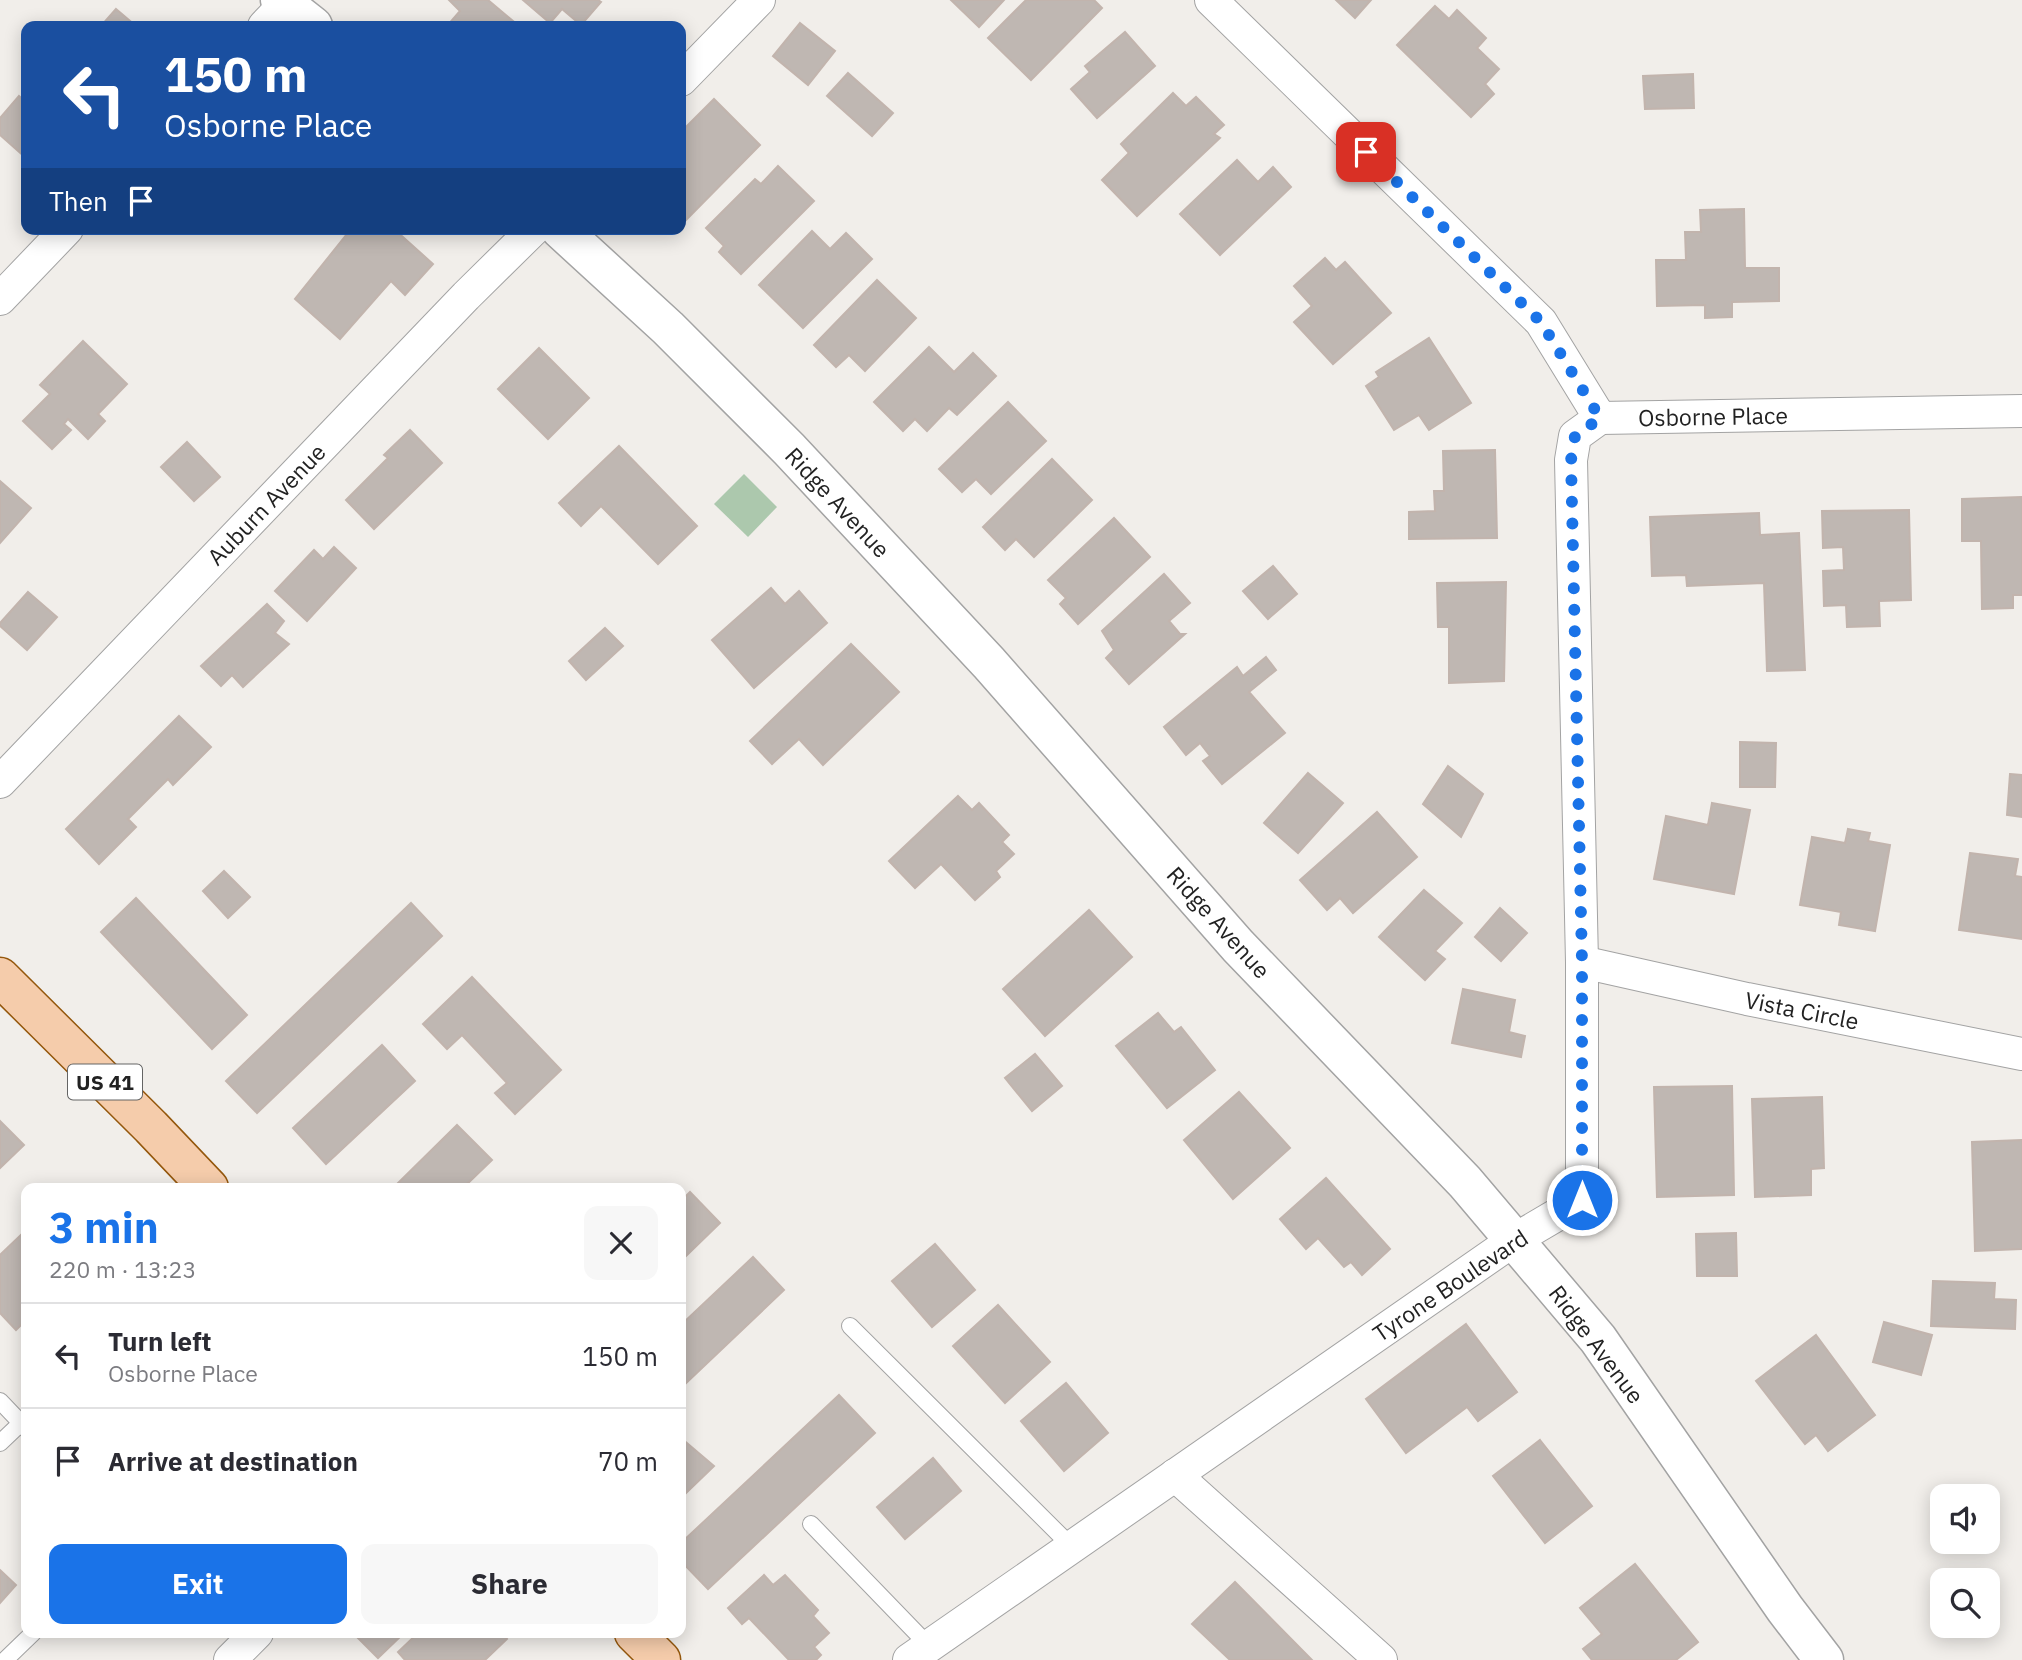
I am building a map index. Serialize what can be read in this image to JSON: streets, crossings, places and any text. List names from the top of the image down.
{
  "streets": {
    "main road": ["US 41"],
    "street": [
      "Osborne Place",
      "Ridge Avenue",
      "Auburn Avenue",
      "Vista Circle",
      "Tyrone Boulevard"
    ]
  },
  "crossings": [
    ["Osborne Place", "Tyrone Boulevard"],
    ["Ridge Avenue", "Tyrone Boulevard"],
    ["Vista Circle", "Tyrone Boulevard"]
  ],
  "page": {
    "turn": ["150 m", "Osborne Place"],
    "then": "Then",
    "heading": ["3 min", "220 m · 13:23"],
    "list": [
      {
        "name": "Turn left",
        "note": "Osborne Place",
        "value": "150 m"
      },
      {
        "name": "Arrive at destination",
        "value": "70 m"
      }
    ],
    "buttons": ["Exit", "Share"]
  }
}
